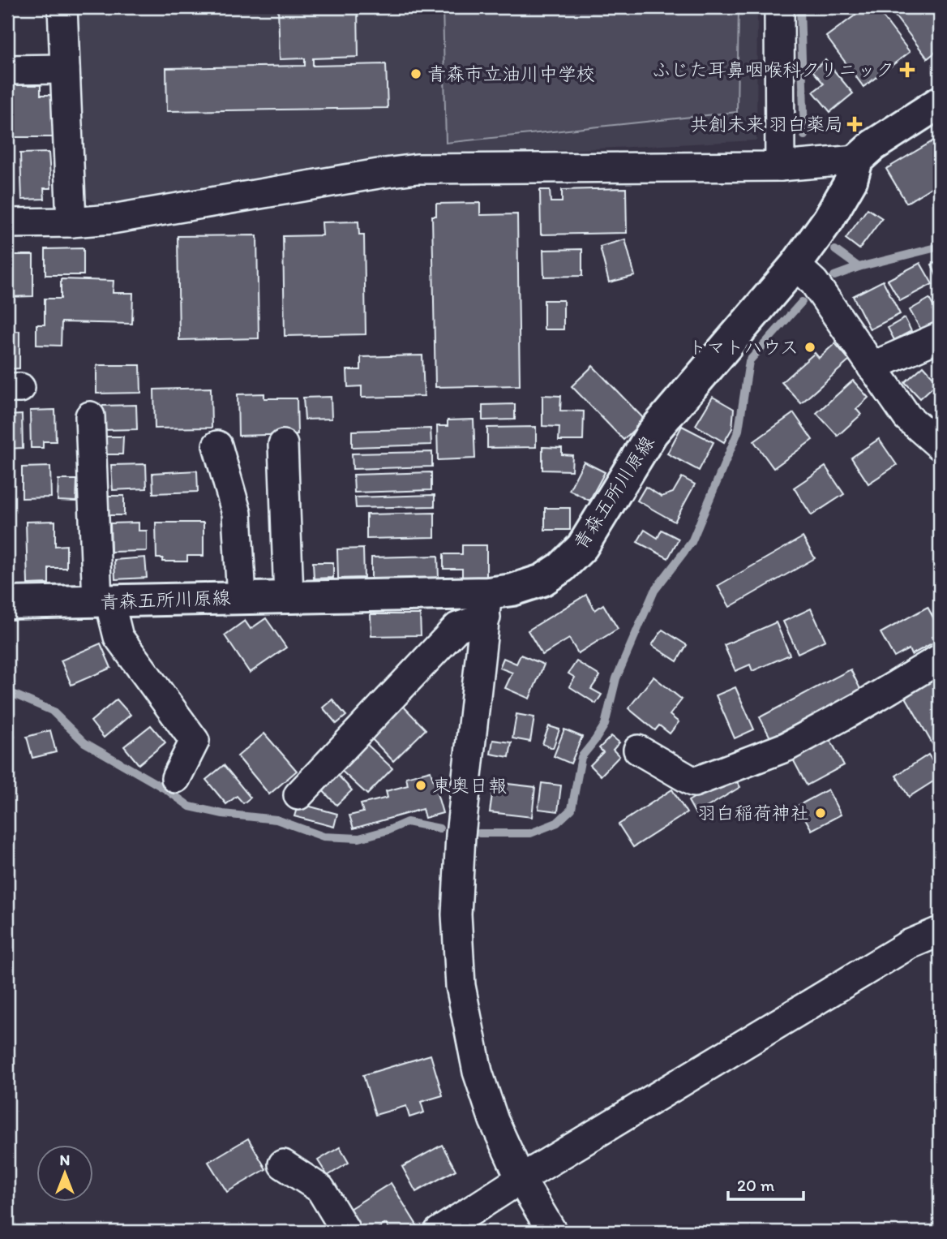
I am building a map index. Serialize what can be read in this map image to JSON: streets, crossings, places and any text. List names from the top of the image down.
{
  "streets": {
    "main road": ["青森五所川原線"]
  },
  "places": {
    "health": ["ふじた耳鼻咽喉科クリニック", "共創未来 羽白薬局"],
    "other": [
      "青森市立油川中学校",
      "トマトハウス",
      "東奥日報",
      "羽白稲荷神社"
    ]
  },
  "scale_bar": "20 m",
  "north": "top"
}
